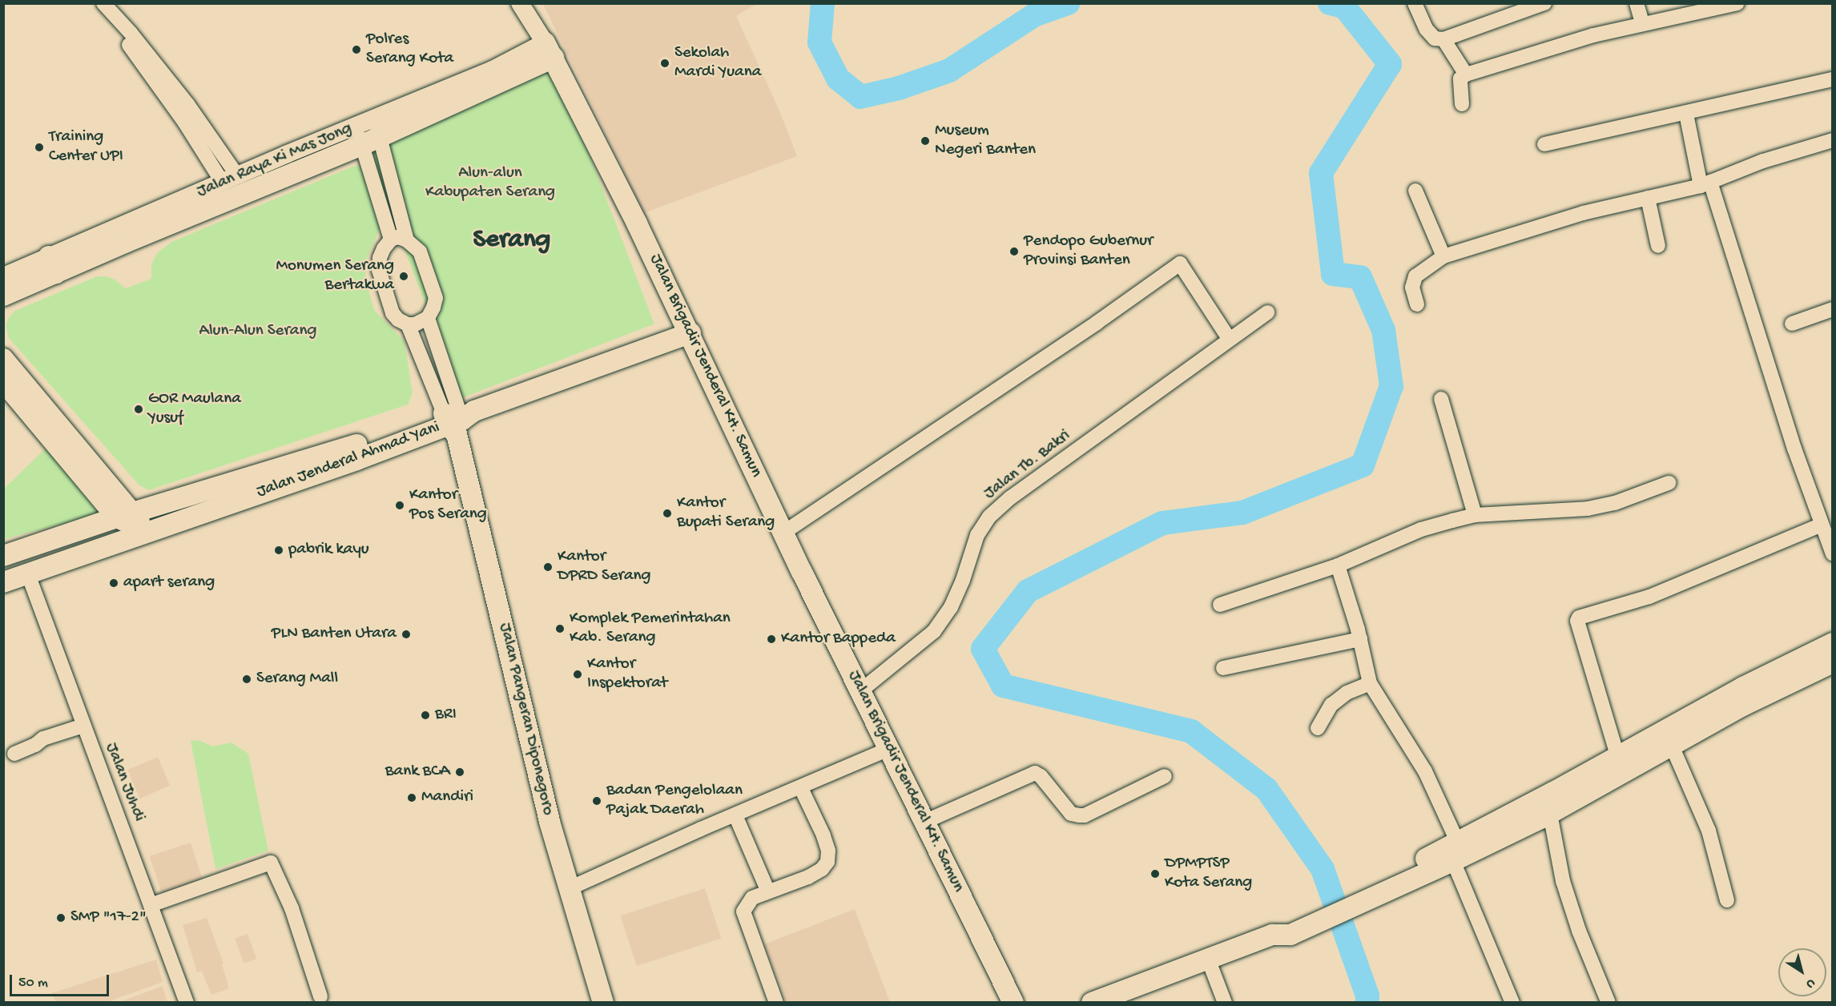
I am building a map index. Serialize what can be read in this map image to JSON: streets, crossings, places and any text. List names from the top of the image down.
{
  "streets": {
    "main road": ["Jalan Brigadir Jenderal KH. Samun", "Jalan Jenderal Ahmad Yani", "Jalan Pangeran Diponegoro"],
    "street": ["Jalan Raya Ki Mas Jong", "Jalan Tb. Bakri", "Jalan Juhdi"]
  },
  "crossings": [
    ["Jalan Brigadir Jenderal KH. Samun", "Jalan Jenderal Ahmad Yani"],
    ["Jalan Brigadir Jenderal KH. Samun", "Jalan Tb. Bakri"],
    ["Jalan Jenderal Ahmad Yani", "Jalan Pangeran Diponegoro"],
    ["Jalan Jenderal Ahmad Yani", "Jalan Juhdi"]
  ],
  "districts": ["Serang"],
  "parks": ["Alun-alun Kabupaten Serang", "Alun-Alun Serang"],
  "places": [
    "Polres Serang Kota",
    "Sekolah Mardi Yuana",
    "Museum Negeri Banten",
    "Training Center UPI",
    "Pendopo Gubernur Provinsi Banten",
    "Monumen Serang Bertakwa",
    "GOR Maulana Yusuf",
    "Kantor Pos Serang",
    "Kantor Bupati Serang",
    "pabrik kayu",
    "Kantor DPRD Serang",
    "apart serang",
    "Komplek Pemerintahan Kab. Serang",
    "PLN Banten Utara",
    "Kantor Bappeda",
    "Kantor Inspektorat",
    "Serang Mall",
    "BRI",
    "Bank BCA",
    "Mandiri",
    "Badan Pengelolaan Pajak Daerah",
    "DPMPTSP Kota Serang",
    "SMP \"17-2\""
  ],
  "scale_bar": "50 m",
  "north": "bottom right"
}
